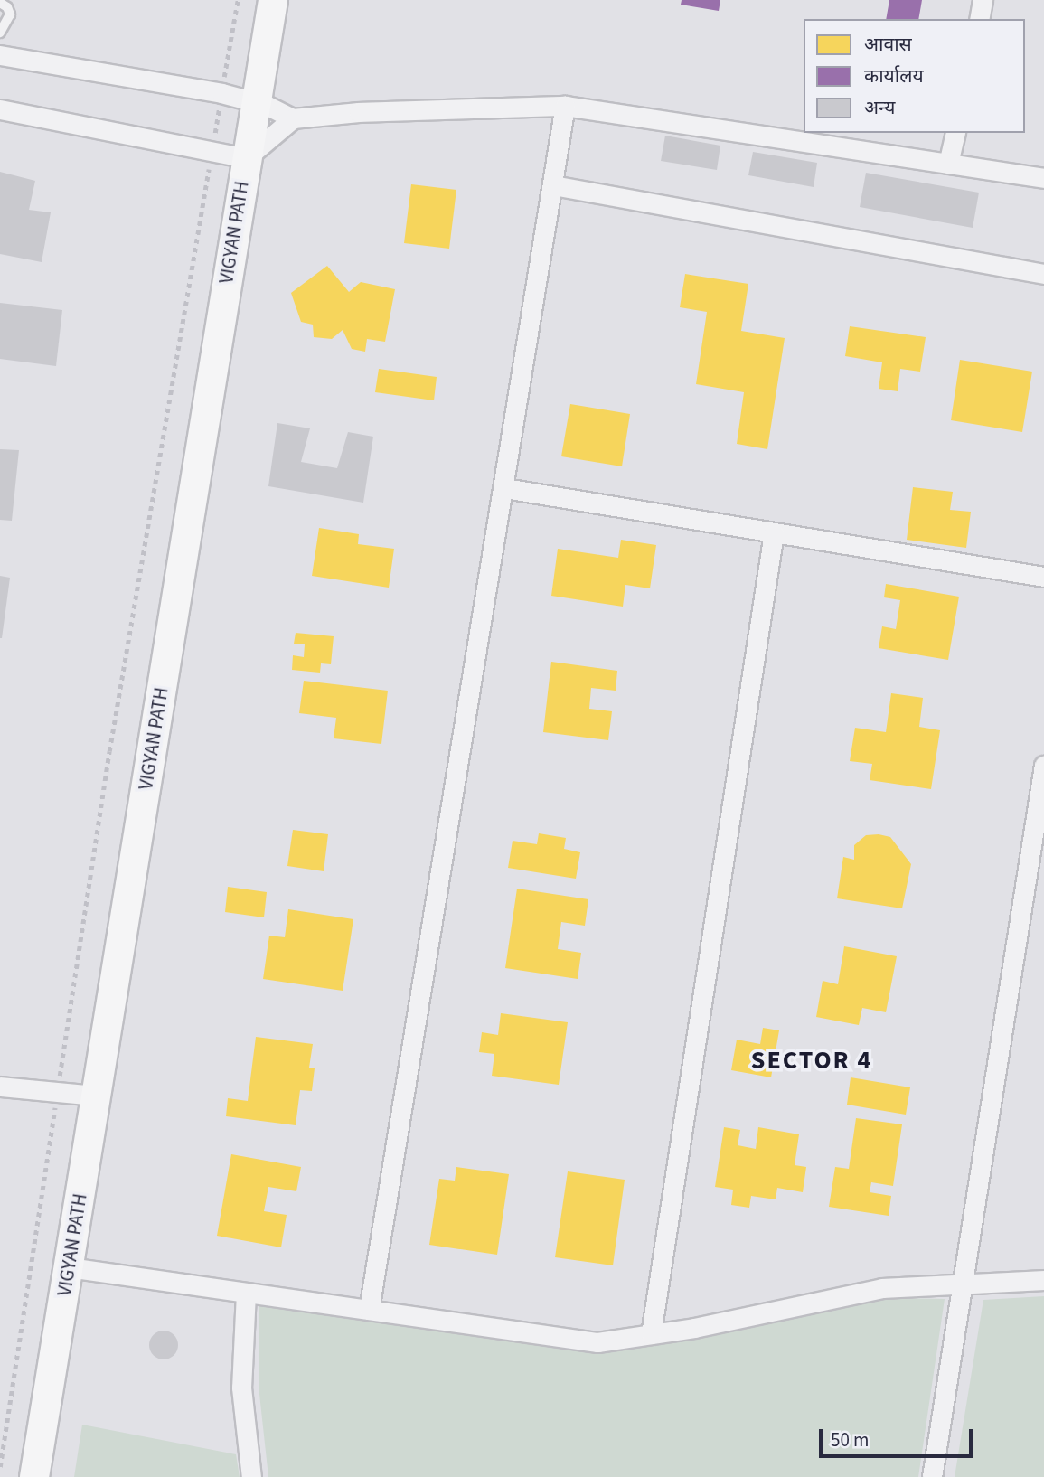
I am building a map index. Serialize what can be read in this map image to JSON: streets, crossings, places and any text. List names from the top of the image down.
{
  "streets": {
    "main road": ["VIGYAN PATH"]
  },
  "districts": ["SECTOR 4"],
  "legend": ["आवास", "कार्यालय", "अन्य"],
  "scale_bar": "50 m"
}
